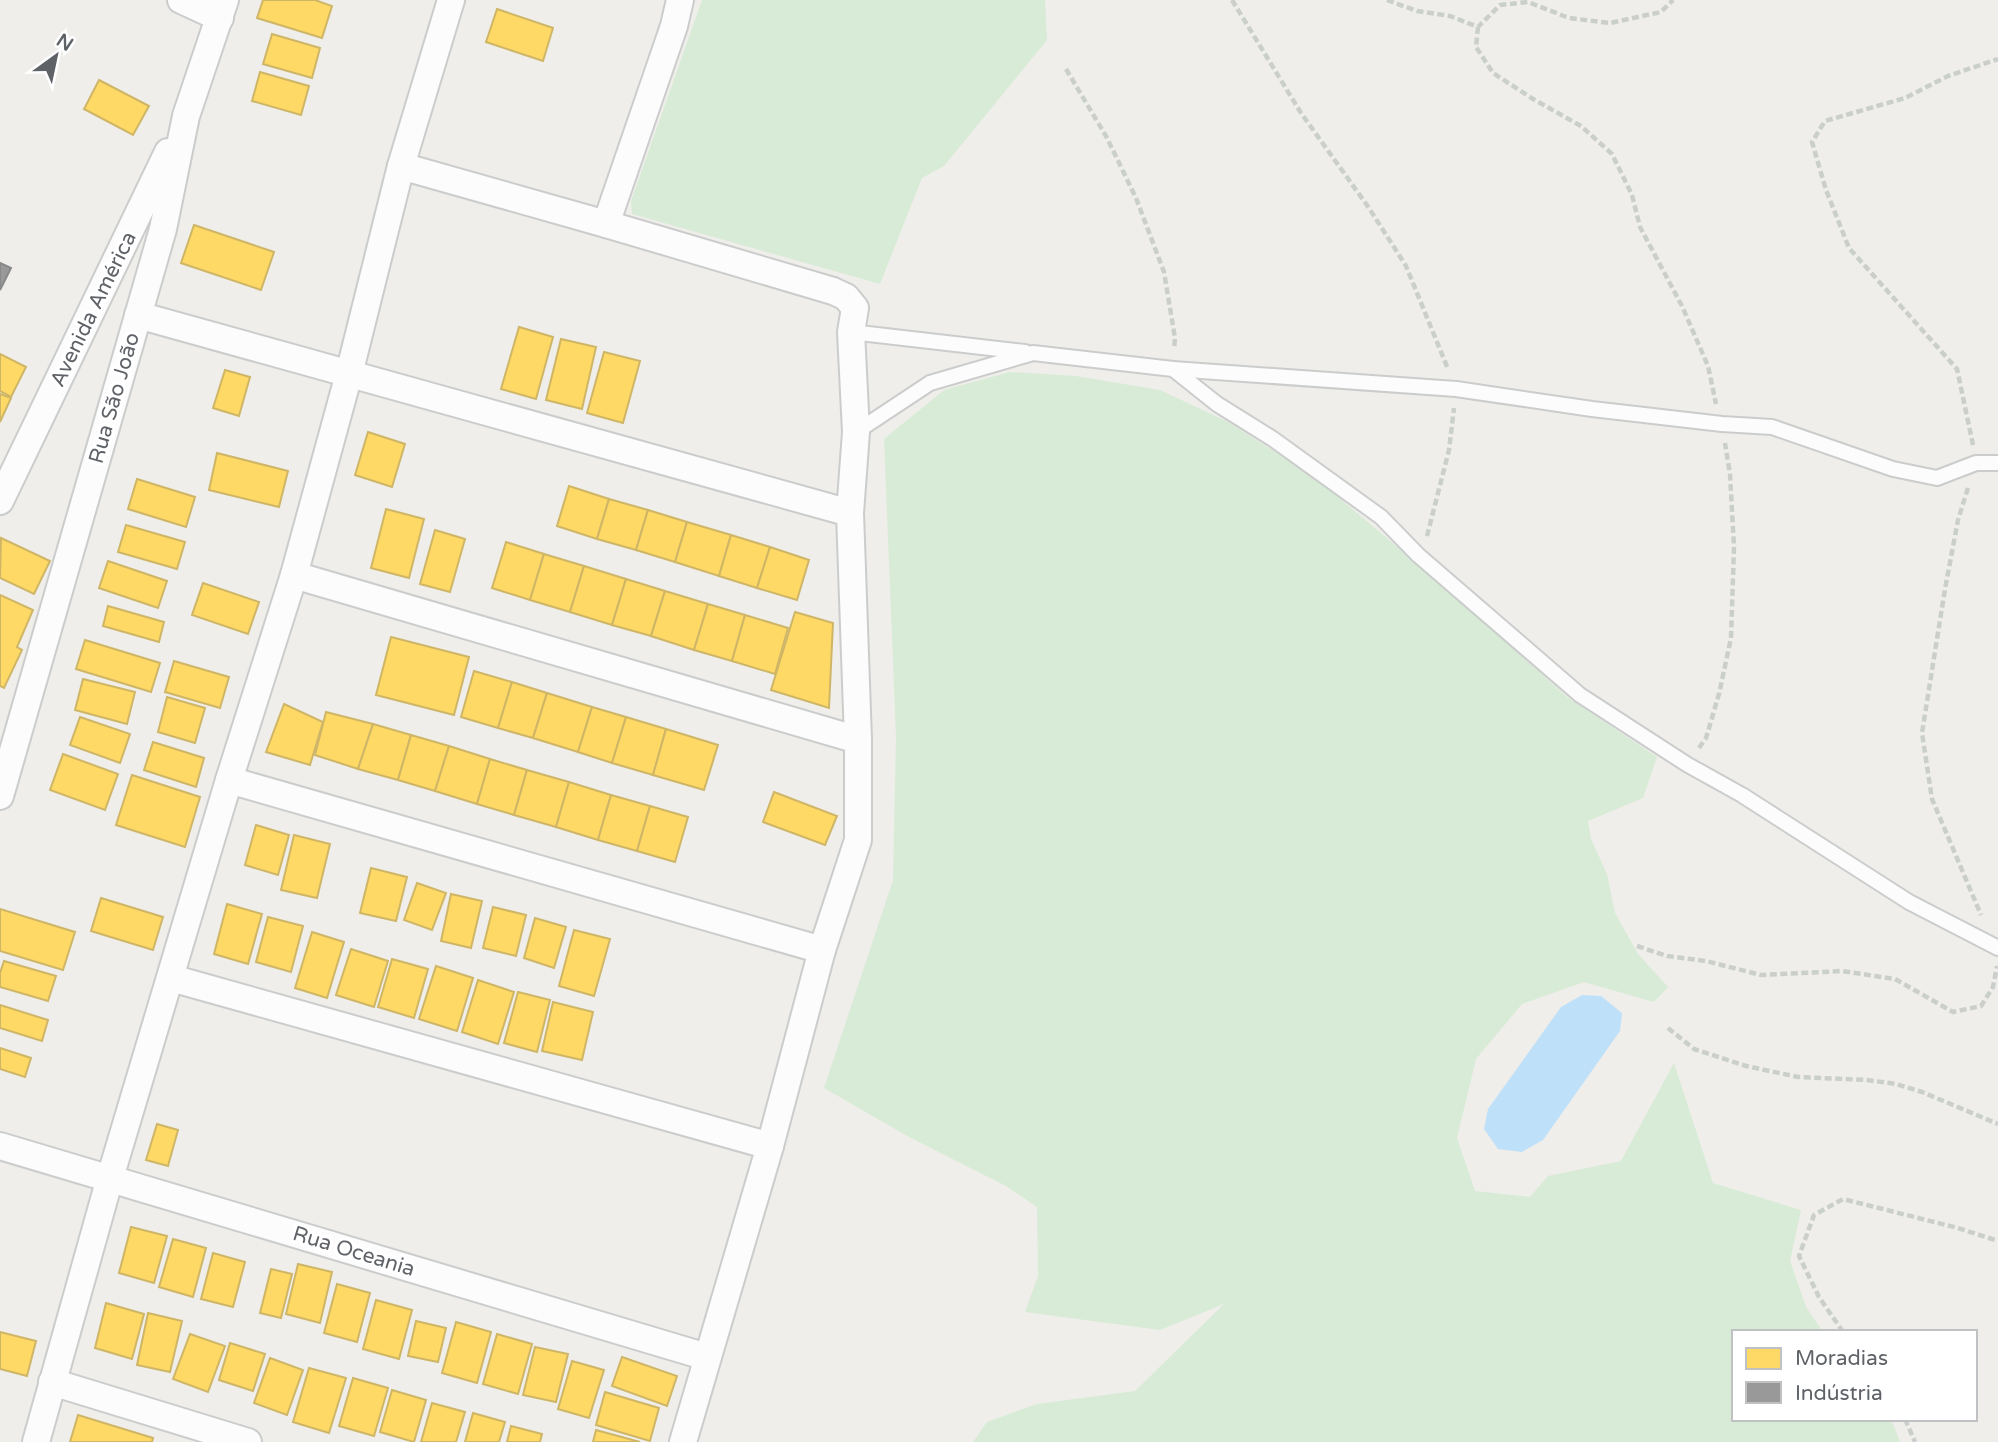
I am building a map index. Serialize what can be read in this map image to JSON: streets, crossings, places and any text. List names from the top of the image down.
{
  "streets": {
    "street": ["Avenida América", "Rua São João", "Rua Oceania"]
  },
  "crossings": [
    ["Avenida América", "Rua São João"]
  ],
  "legend": ["Moradias", "Indústria"],
  "north": "top right"
}
